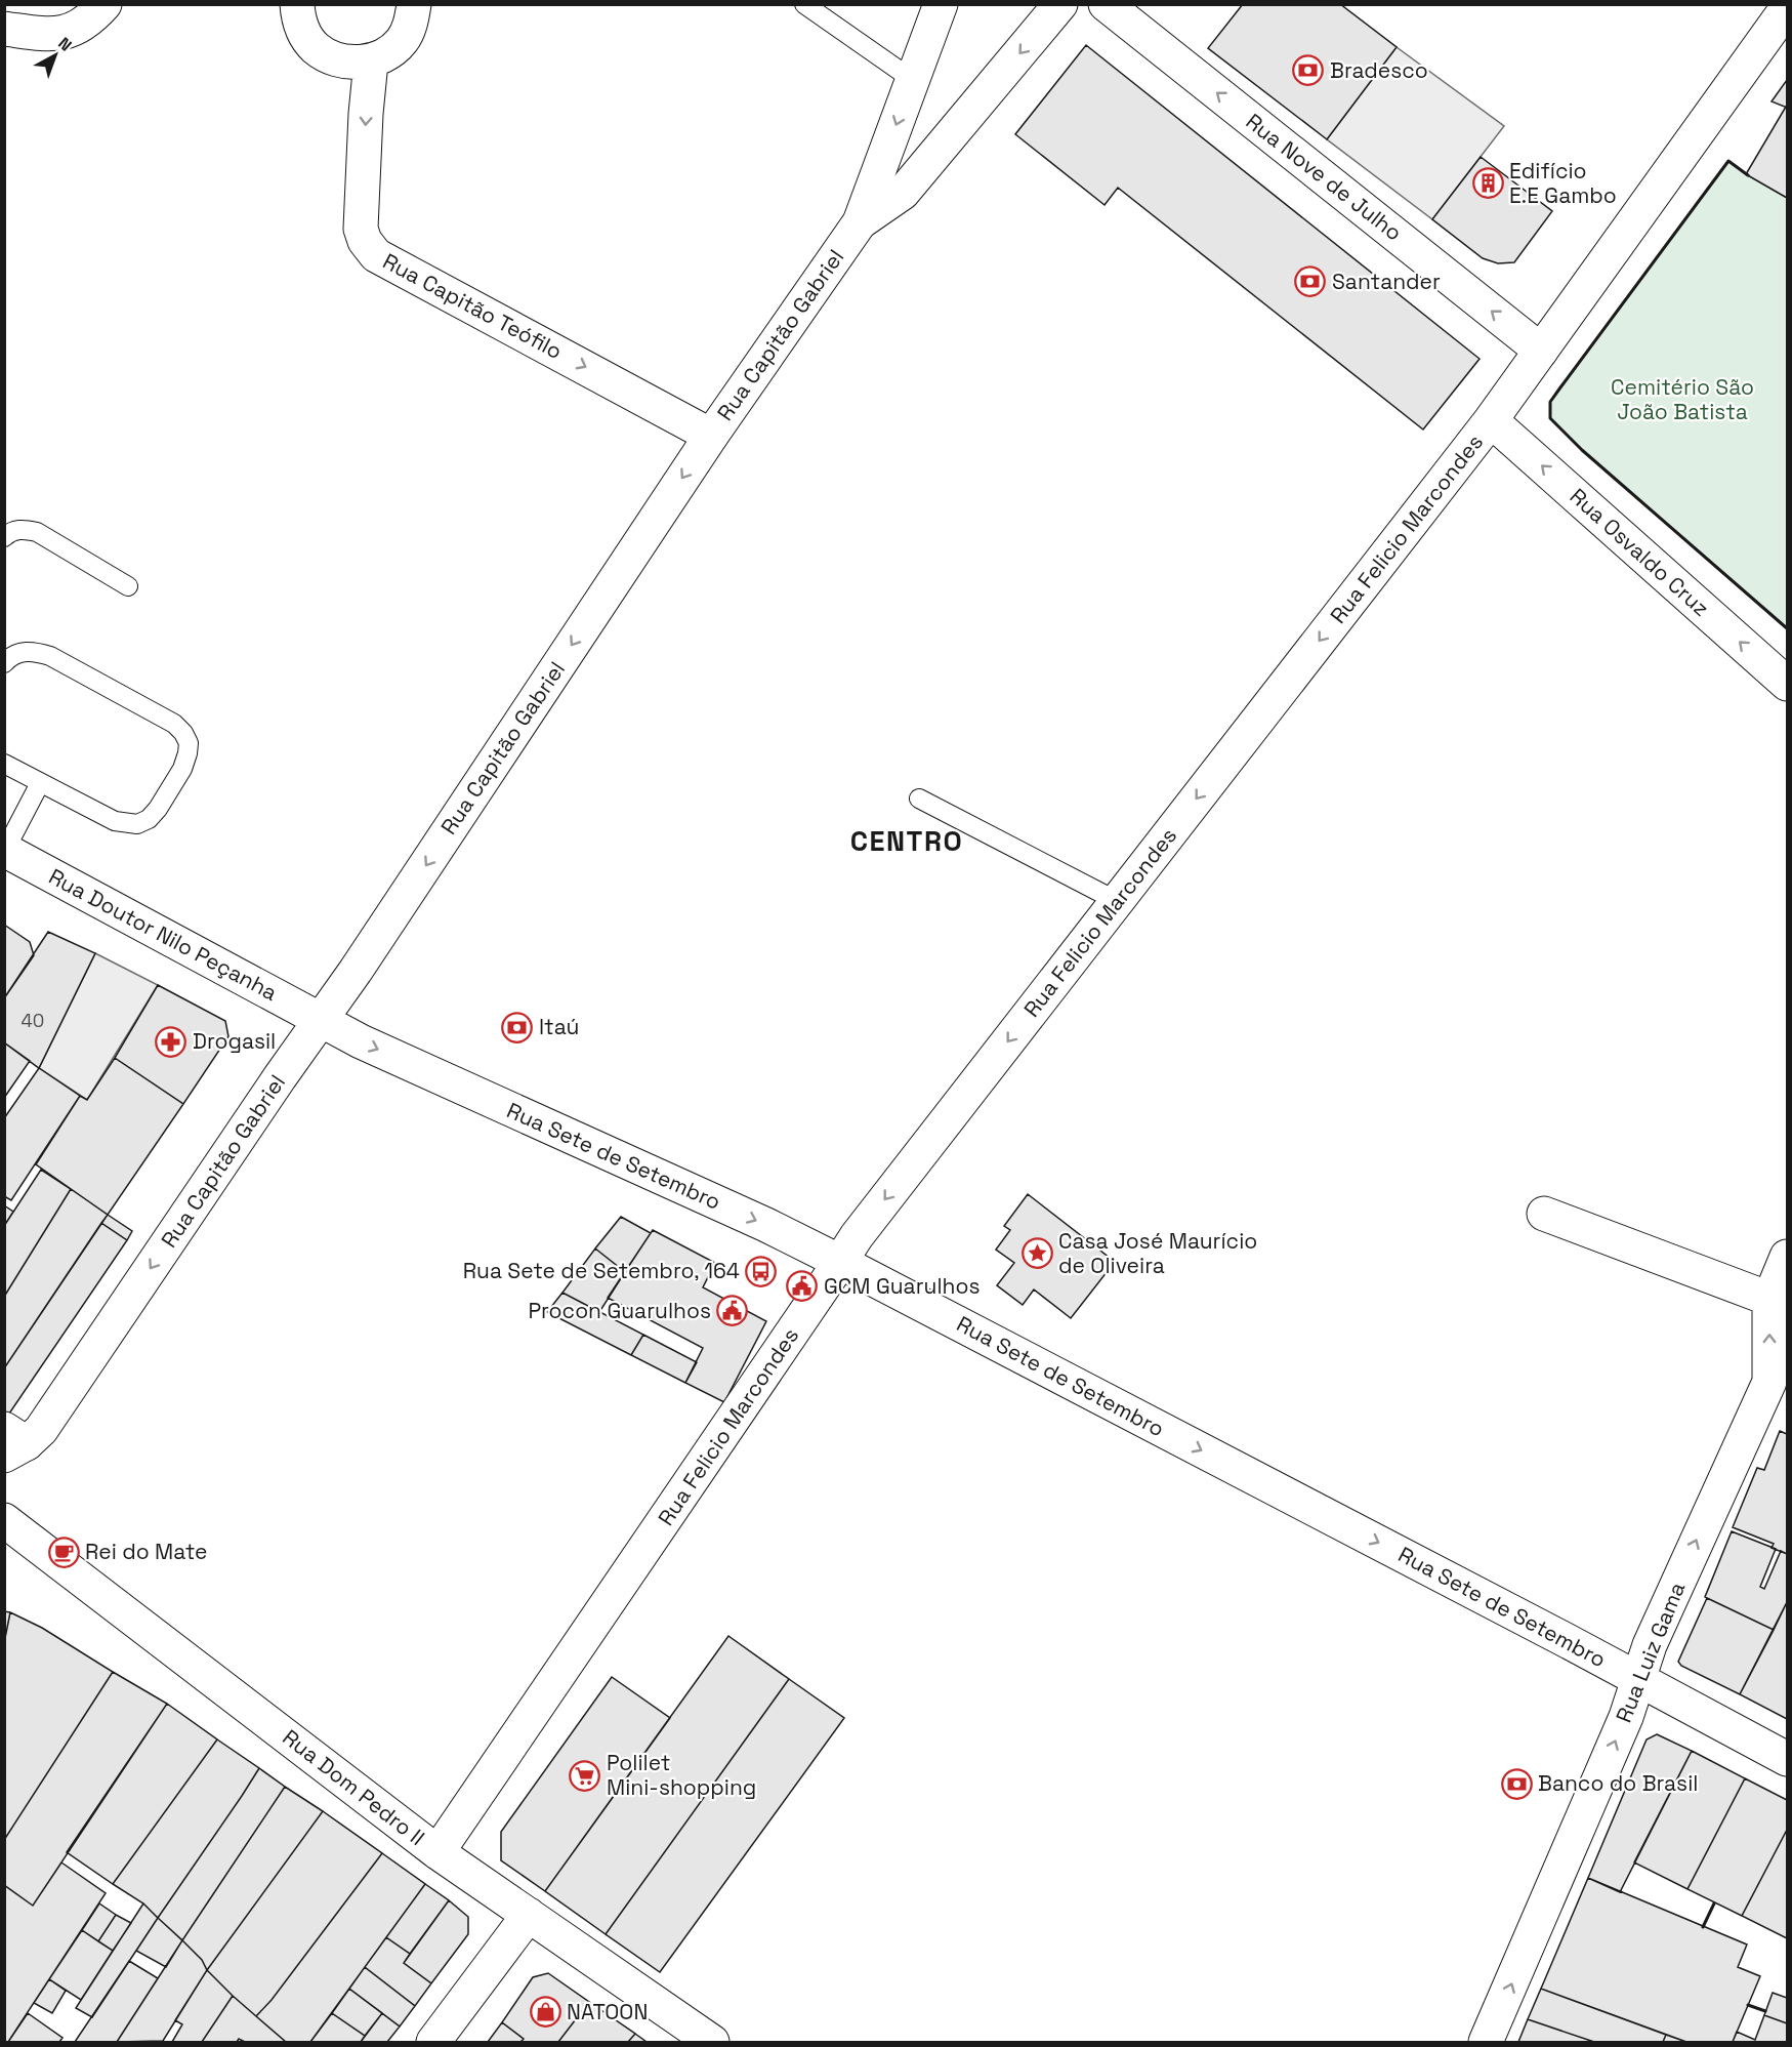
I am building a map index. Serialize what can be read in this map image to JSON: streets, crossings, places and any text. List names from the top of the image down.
{
  "streets": {
    "street": [
      "Rua Nove de Julho",
      "Rua Capitão Teófilo",
      "Rua Capitão Gabriel",
      "Rua Felicio Marcondes",
      "Rua Osvaldo Cruz",
      "Rua Doutor Nilo Peçanha",
      "Rua Sete de Setembro",
      "Rua Luiz Gama",
      "Rua Dom Pedro II"
    ]
  },
  "crossings": [
    ["Rua Nove de Julho", "Rua Felicio Marcondes"],
    ["Rua Capitão Teófilo", "Rua Capitão Gabriel"],
    ["Rua Capitão Gabriel", "Rua Doutor Nilo Peçanha"],
    ["Rua Capitão Gabriel", "Rua Sete de Setembro"],
    ["Rua Felicio Marcondes", "Rua Osvaldo Cruz"],
    ["Rua Felicio Marcondes", "Rua Sete de Setembro"],
    ["Rua Felicio Marcondes", "Rua Dom Pedro II"],
    ["Rua Doutor Nilo Peçanha", "Rua Sete de Setembro"],
    ["Rua Sete de Setembro", "Rua Luiz Gama"]
  ],
  "one_way": [
    "Rua Nove de Julho",
    "Rua Capitão Teófilo",
    "Rua Capitão Gabriel",
    "Rua Felicio Marcondes",
    "Rua Osvaldo Cruz",
    "Rua Sete de Setembro",
    "Rua Luiz Gama"
  ],
  "districts": ["CENTRO"],
  "parks": ["Cemitério São João Batista"],
  "places": {
    "bank": [
      "Bradesco",
      "Santander",
      "Itaú",
      "Banco do Brasil"
    ],
    "building": ["Edifício E.E Gambo"],
    "pharmacy": ["Drogasil"],
    "place": ["Casa José Maurício de Oliveira"],
    "bus stop": ["Rua Sete de Setembro, 164"],
    "public building": ["GCM Guarulhos", "Procon Guarulhos"],
    "cafe": ["Rei do Mate"],
    "supermarket": ["Polilet Mini-shopping"],
    "shop": ["NATOON"]
  },
  "house_numbers": ["40"],
  "north": "top right"
}
